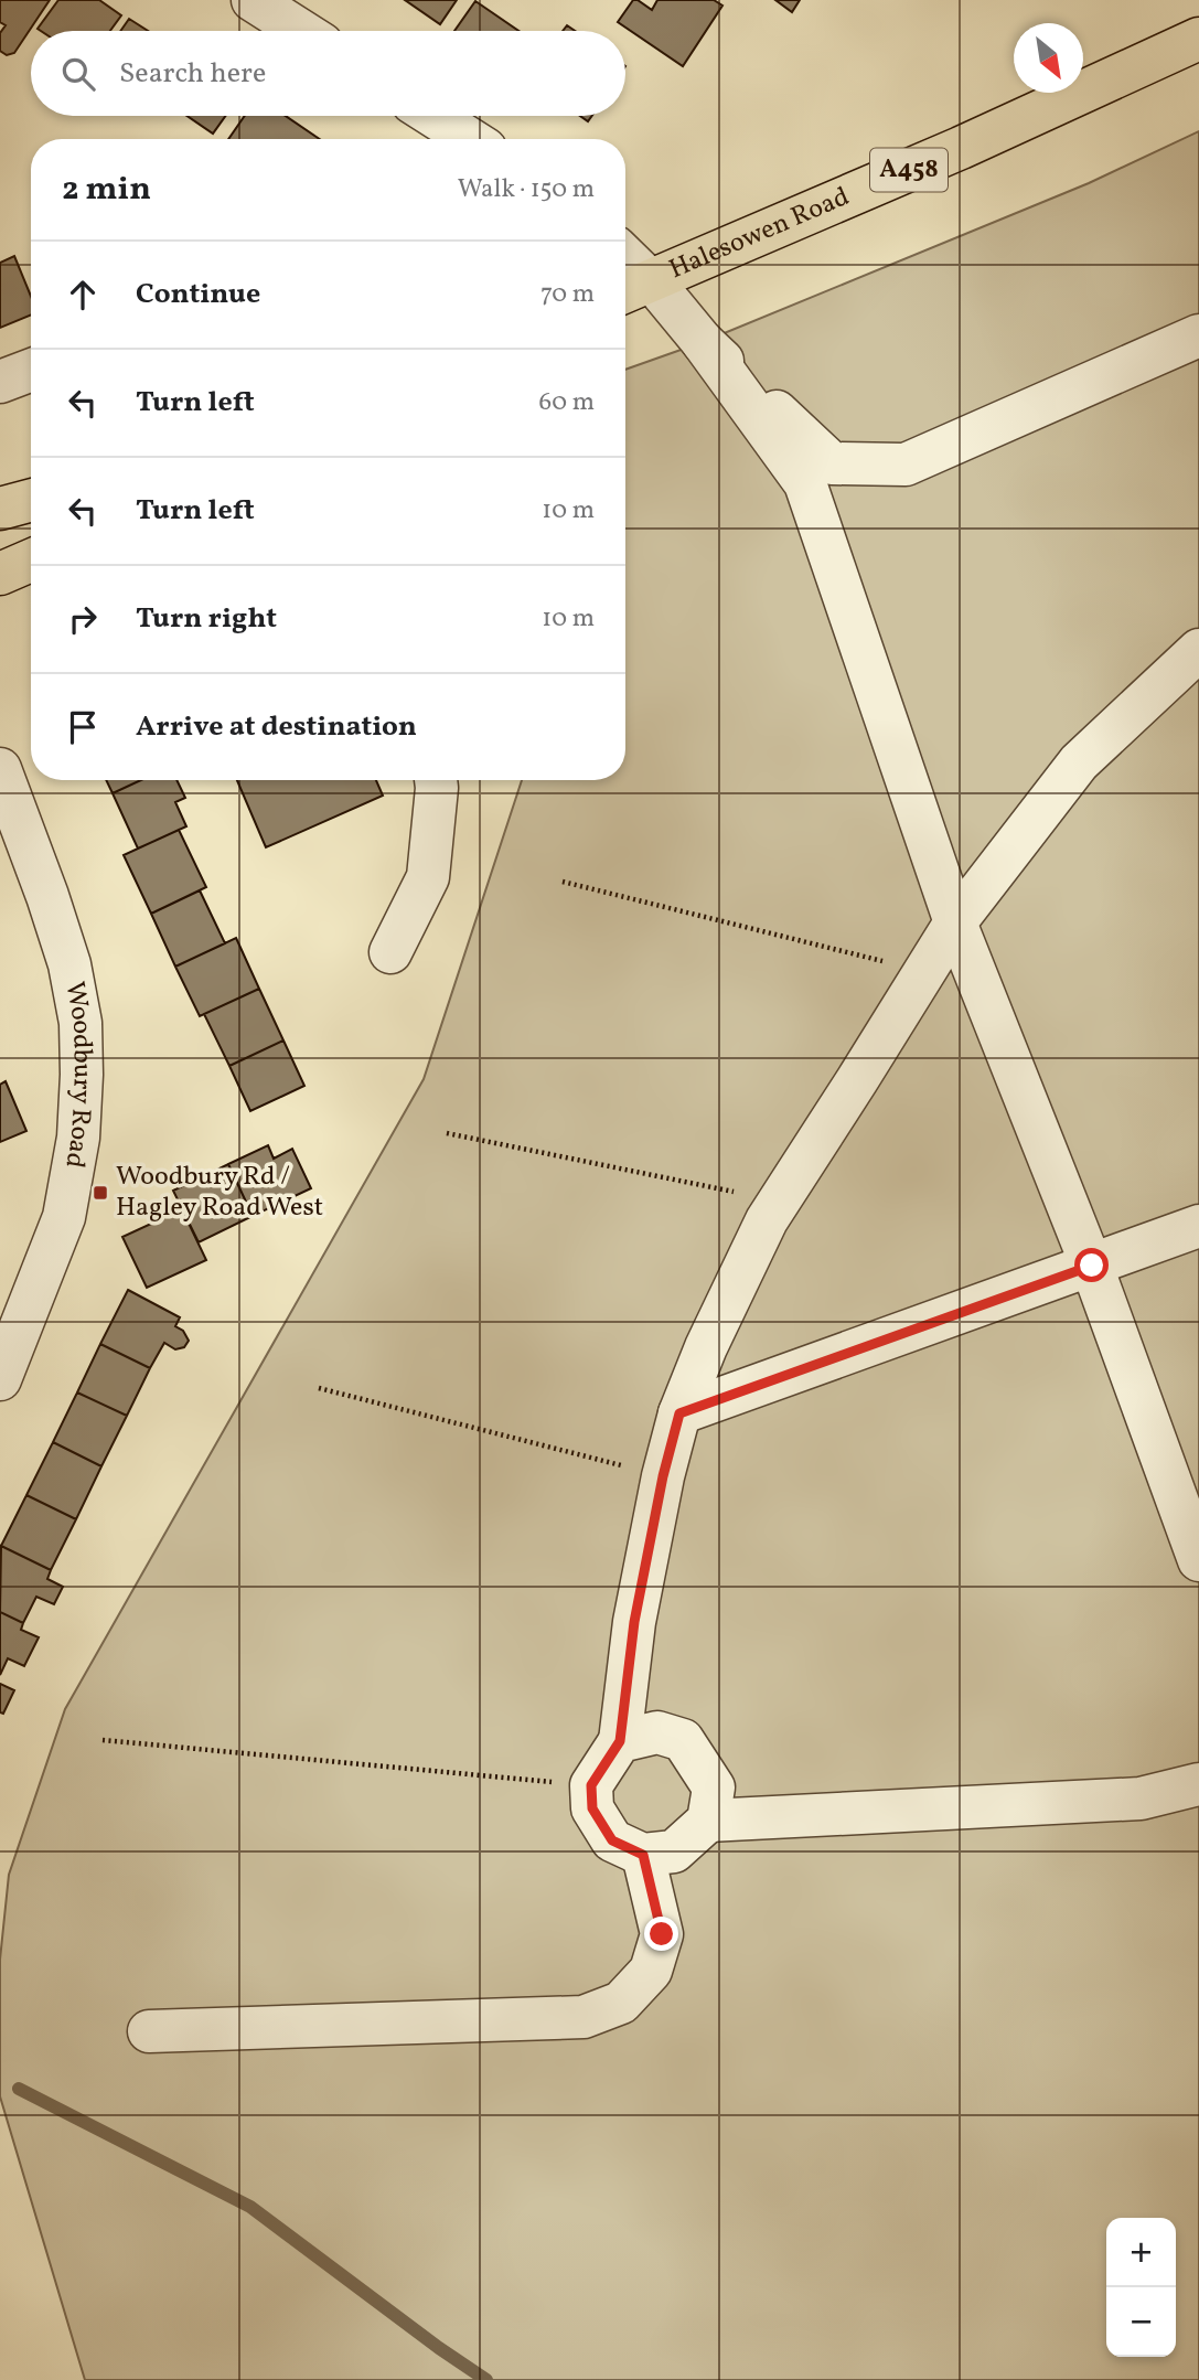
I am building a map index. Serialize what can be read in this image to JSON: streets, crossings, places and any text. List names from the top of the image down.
{
  "streets": {
    "highway": ["A458", "Halesowen Road"],
    "street": ["Woodbury Road"]
  },
  "places": {
    "transit": ["Woodbury Rd / Hagley Road West"]
  },
  "north": "bottom right",
  "page": {
    "search": "Search here",
    "heading": ["2 min", "Walk · 150 m"],
    "list": [
      ["Continue", "70 m"],
      ["Turn left", "60 m"],
      ["Turn left", "10 m"],
      ["Turn right", "10 m"],
      "Arrive at destination"
    ],
    "map_buttons": ["+", "−"]
  }
}
